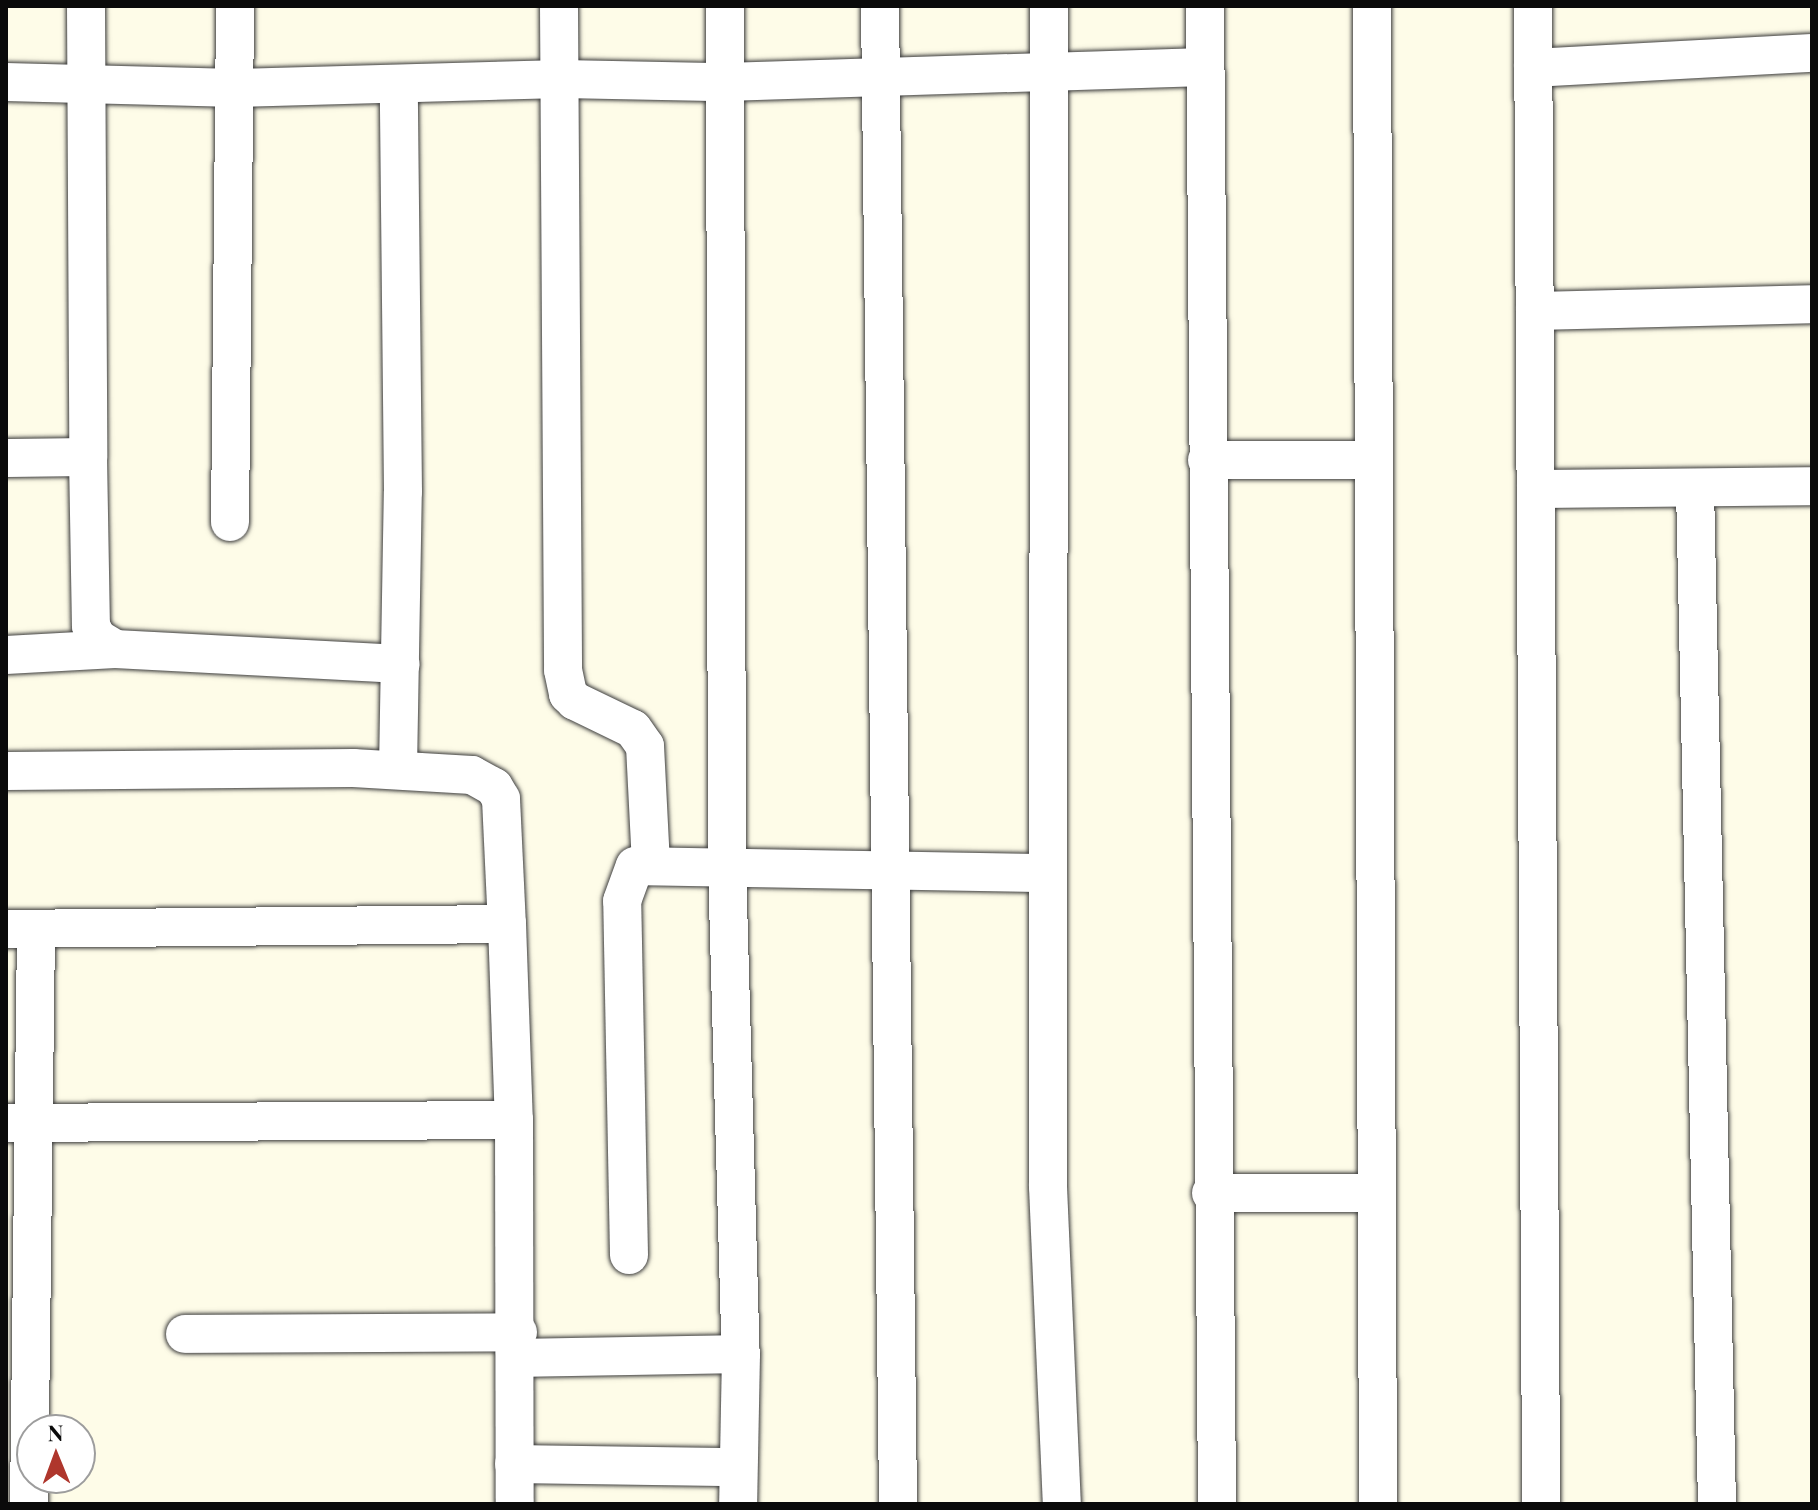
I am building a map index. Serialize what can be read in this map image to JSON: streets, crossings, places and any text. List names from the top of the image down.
{
  "north": "top"
}
